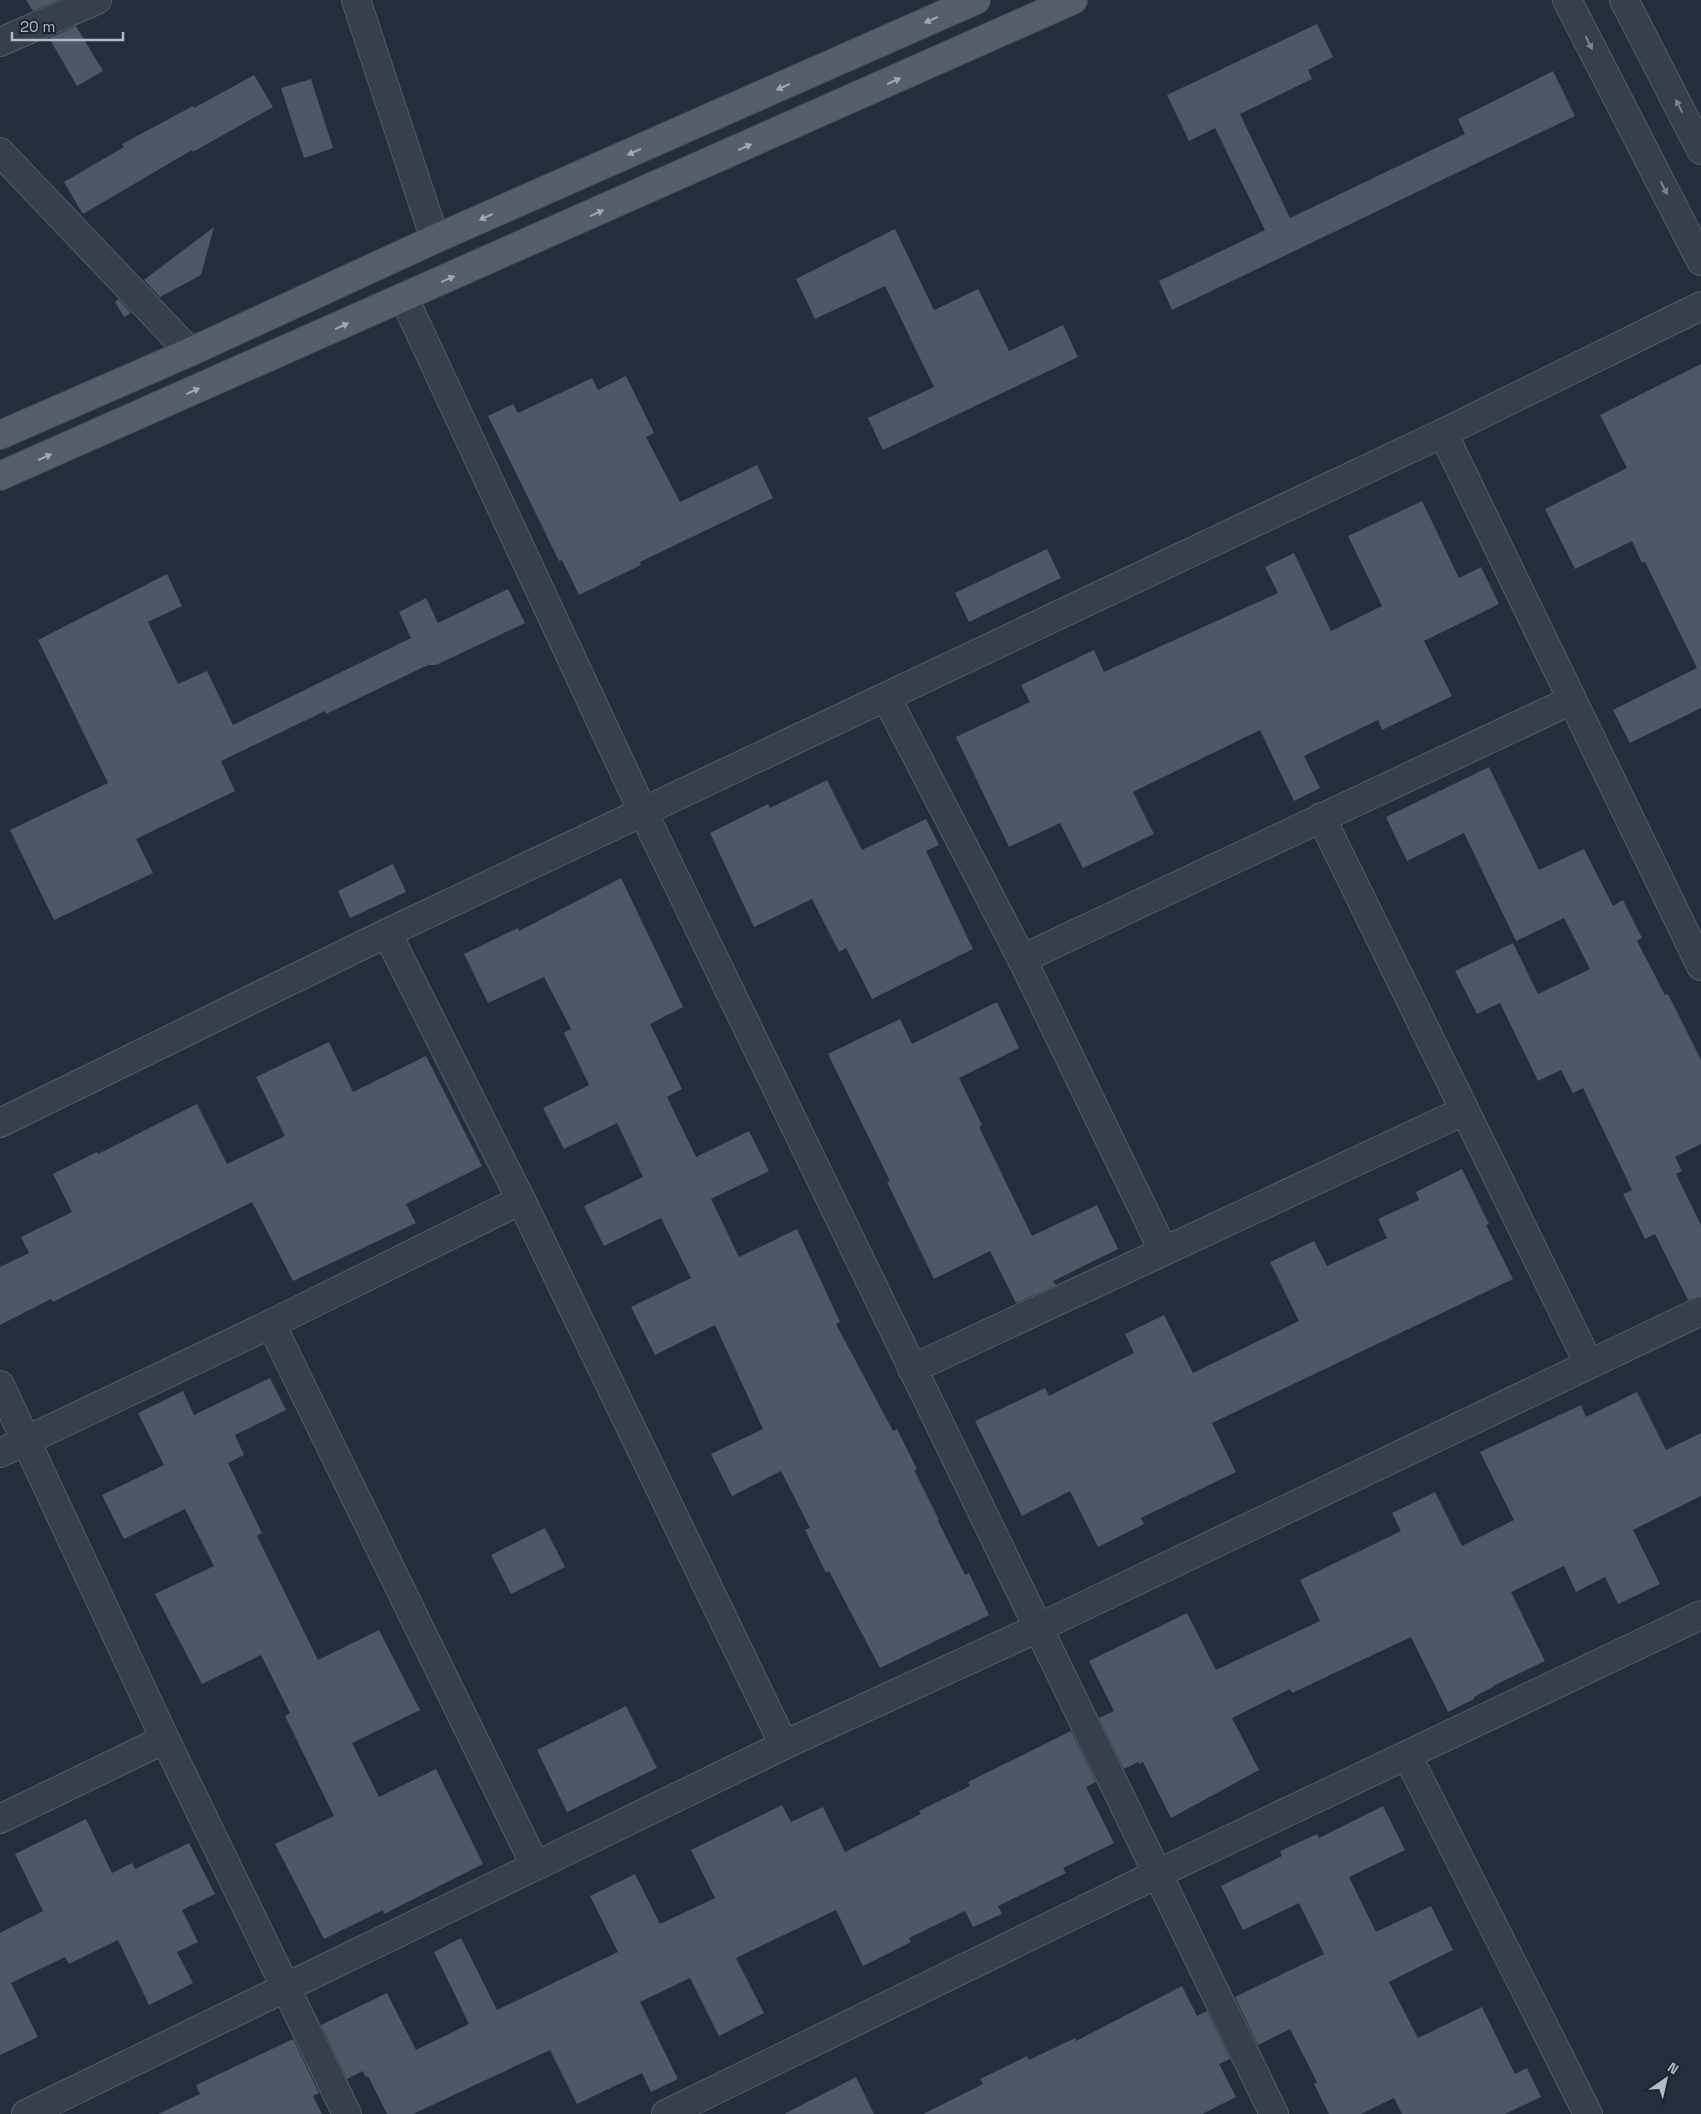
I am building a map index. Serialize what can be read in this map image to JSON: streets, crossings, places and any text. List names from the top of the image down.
{
  "scale_bar": "20 m",
  "north": "top right"
}
